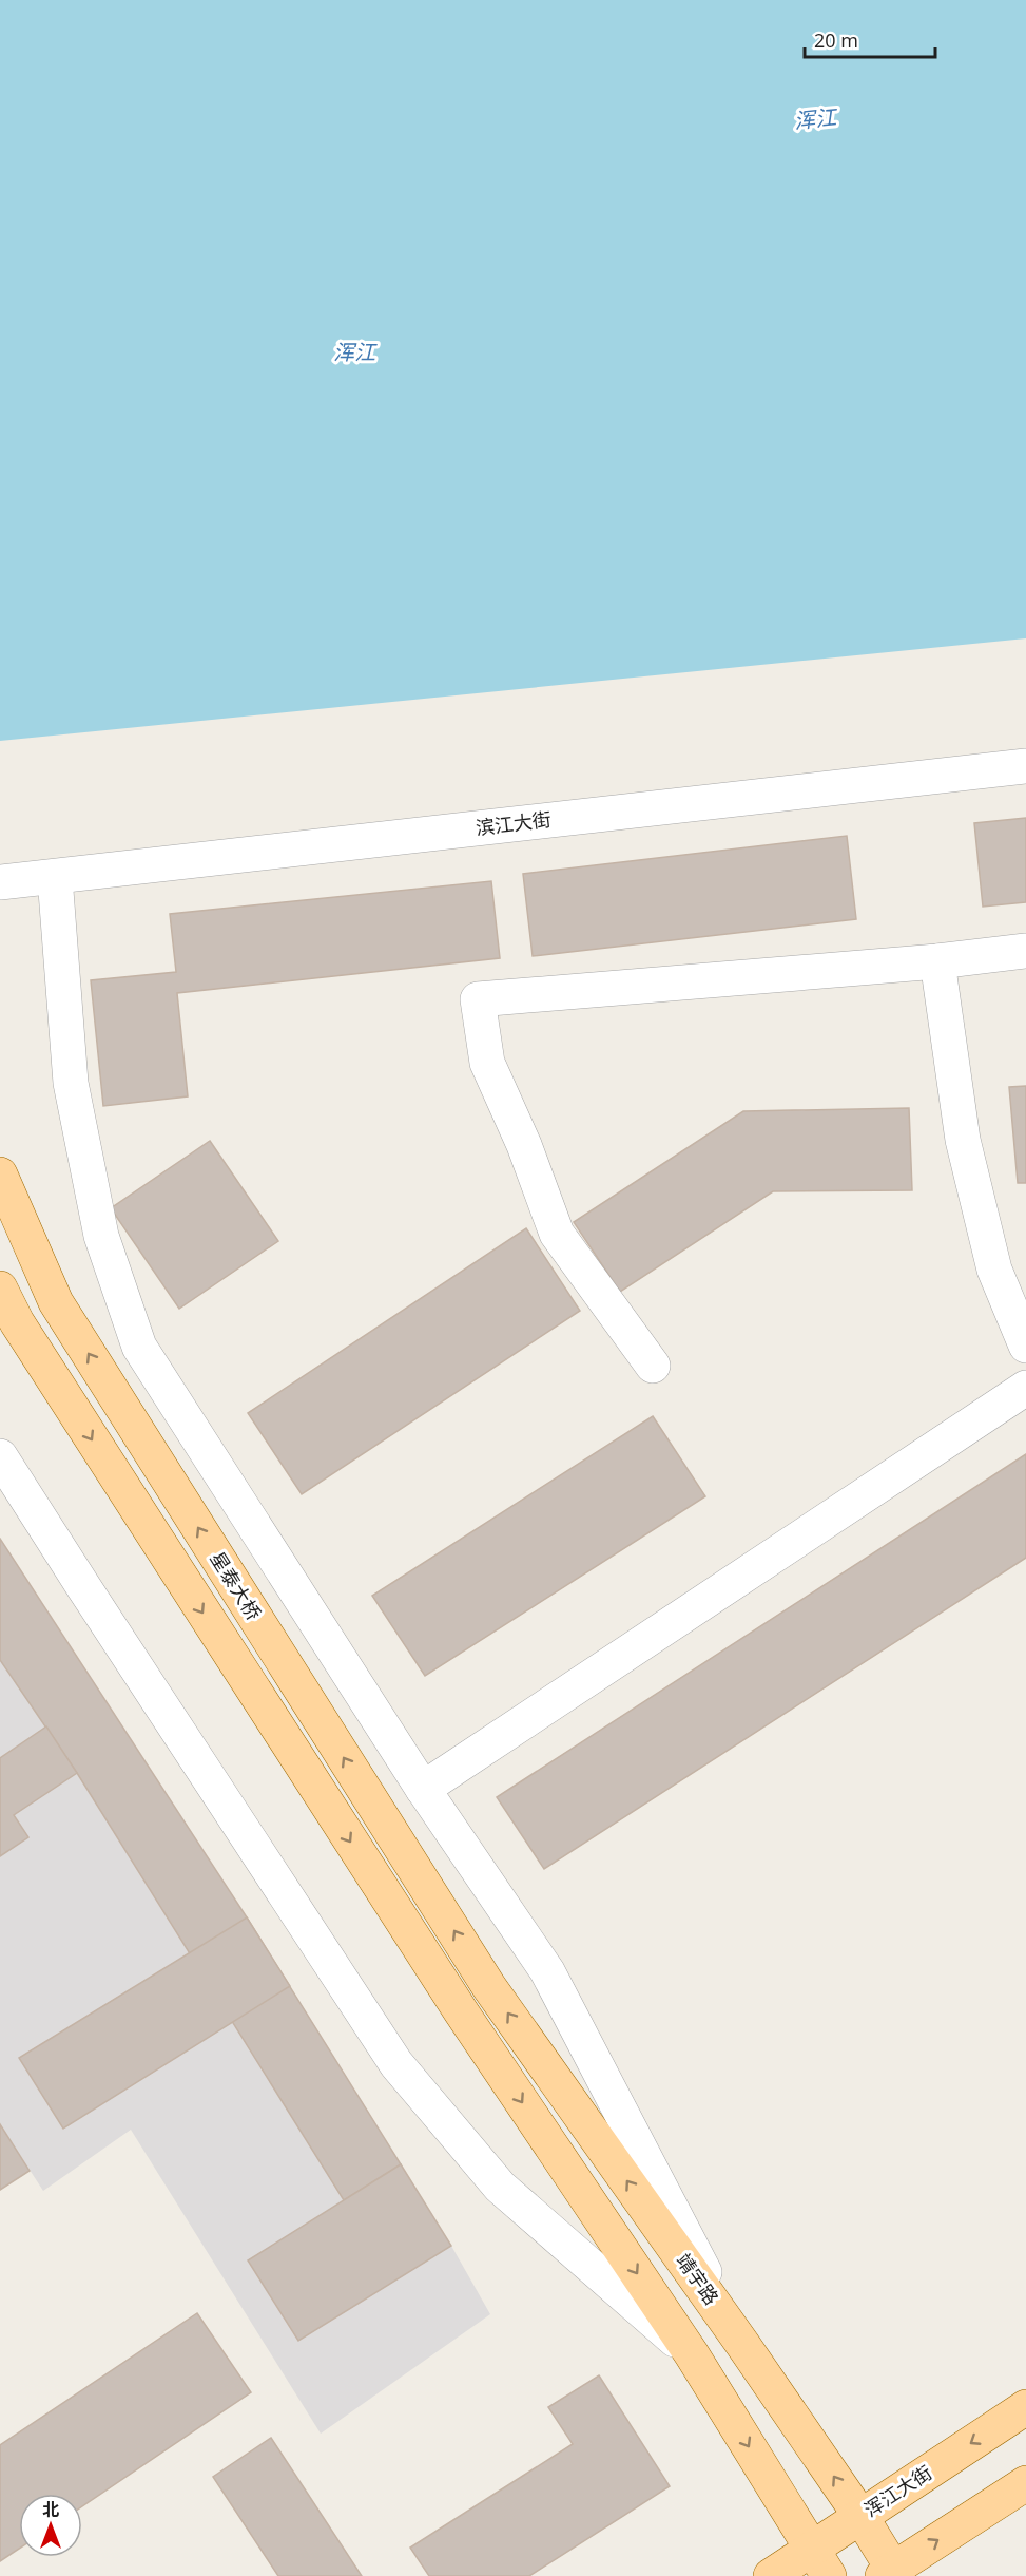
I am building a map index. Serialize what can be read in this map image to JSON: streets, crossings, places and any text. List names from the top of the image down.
{
  "streets": {
    "main road": ["星泰大桥", "靖宇路", "浑江大街"],
    "street": ["滨江大街"]
  },
  "crossings": [
    ["星泰大桥", "靖宇路"],
    ["靖宇路", "浑江大街"]
  ],
  "water": ["浑江"],
  "scale_bar": "20 m",
  "north": "top"
}
